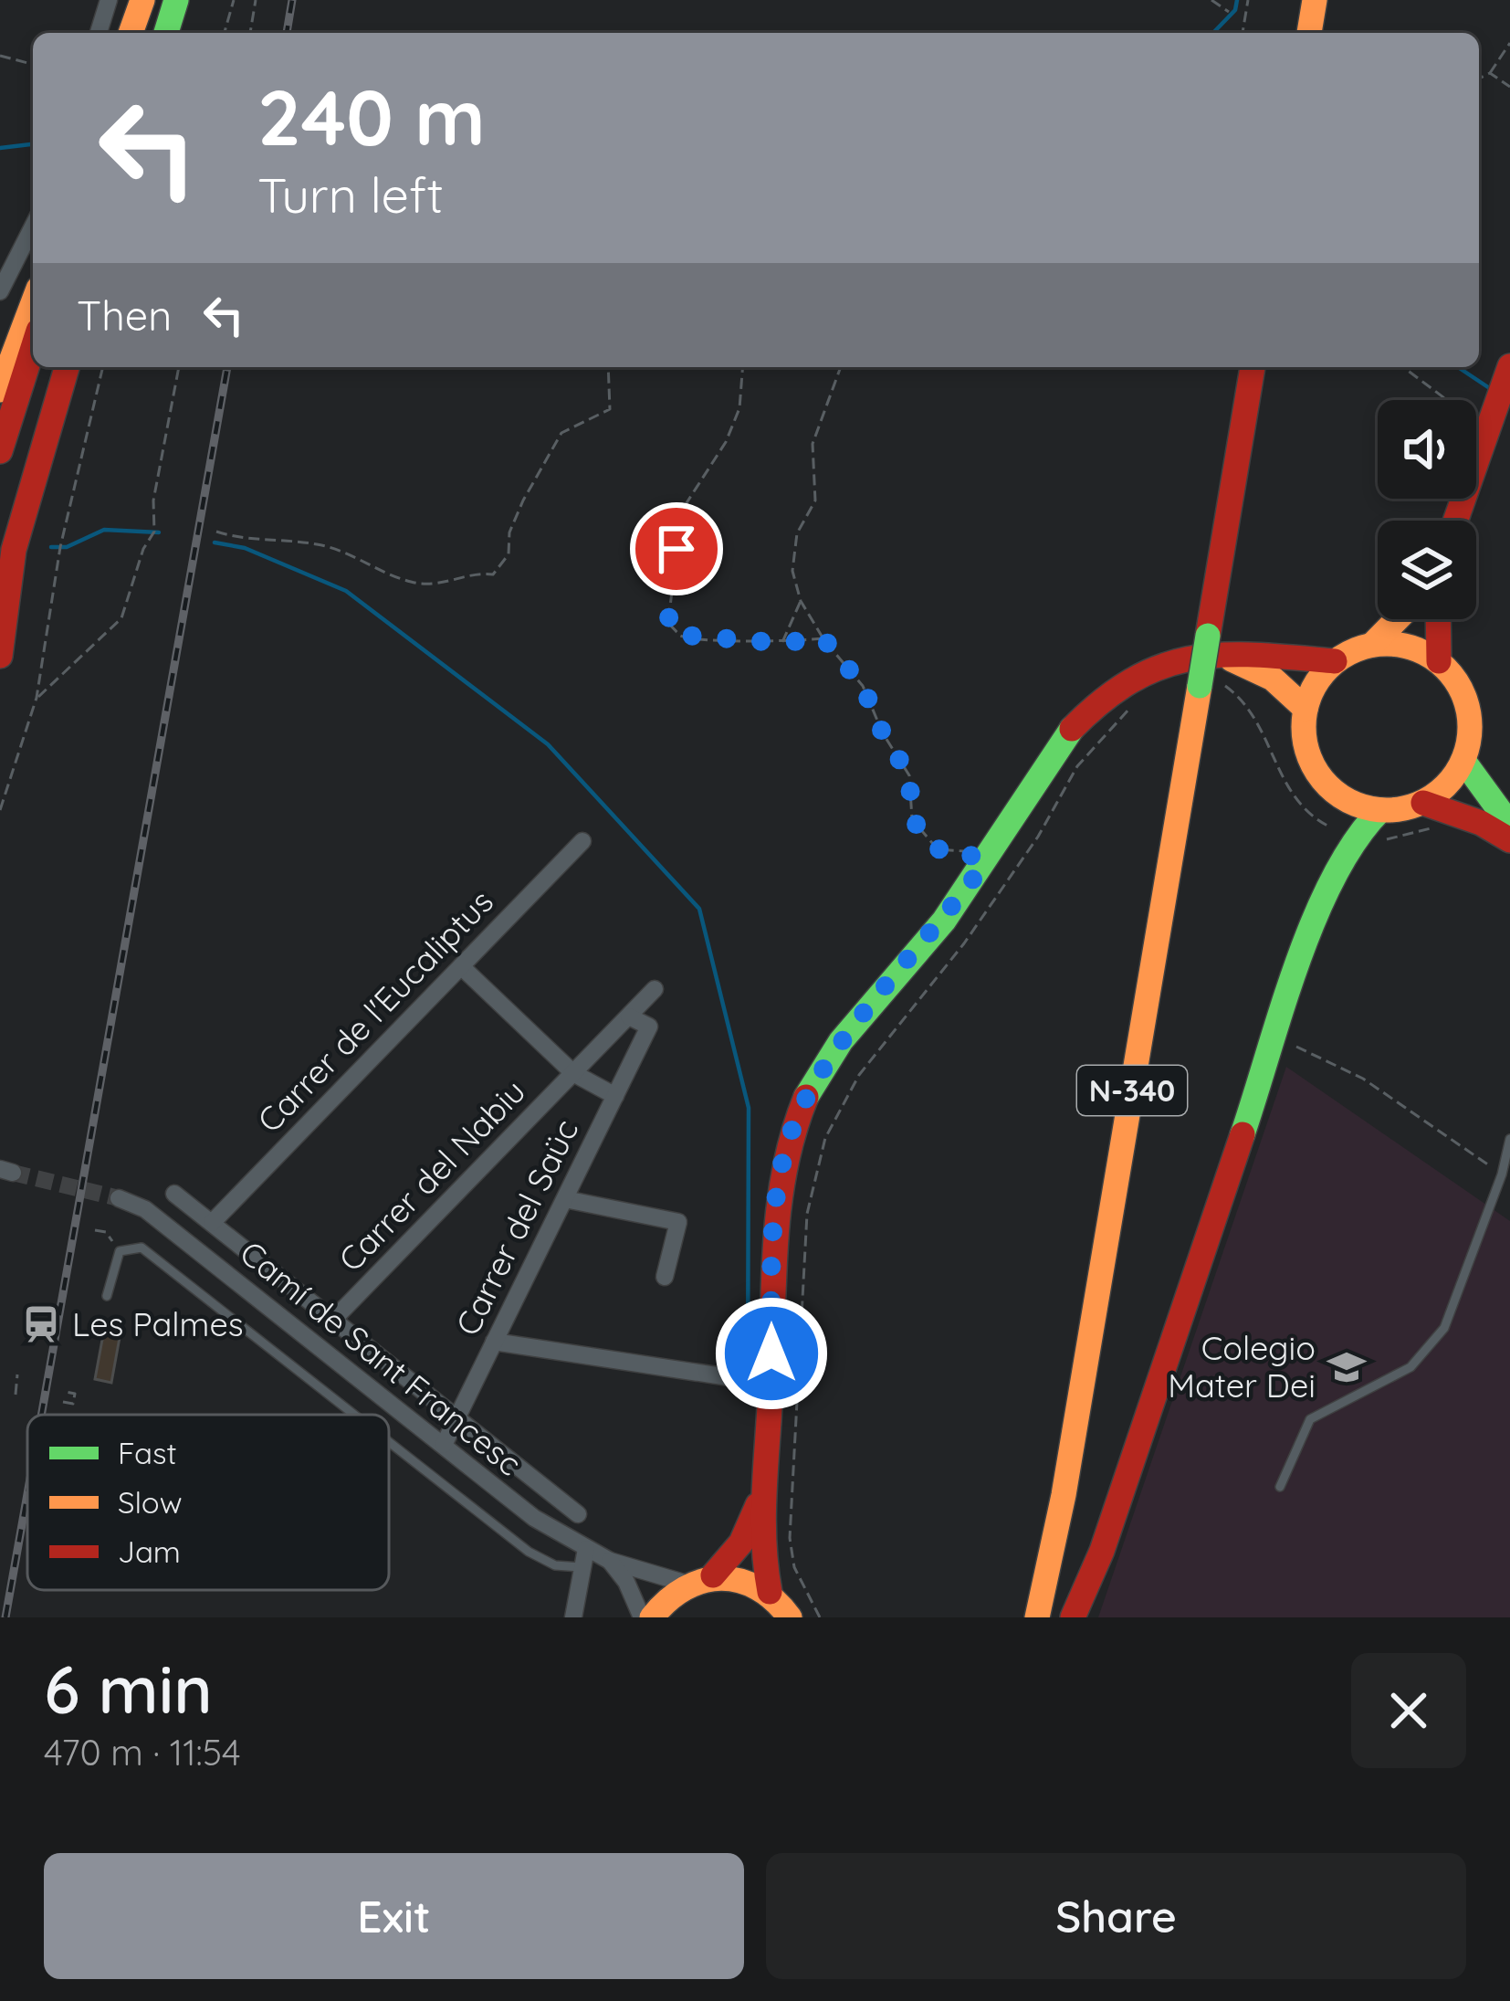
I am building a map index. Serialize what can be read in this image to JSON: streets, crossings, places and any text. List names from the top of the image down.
{
  "streets": {
    "main road": ["N-340"],
    "street": [
      "Carrer de l'Eucaliptus",
      "Carrer del Nabiu",
      "Carrer del Saüc",
      "Camí de Sant Francesc"
    ]
  },
  "crossings": [
    ["Carrer de l'Eucaliptus", "Camí de Sant Francesc"],
    ["Carrer del Nabiu", "Camí de Sant Francesc"],
    ["Carrer del Saüc", "Camí de Sant Francesc"]
  ],
  "places": {
    "station": ["Les Palmes"],
    "school or university": ["Colegio Mater Dei"]
  },
  "legend": ["Fast", "Slow", "Jam"],
  "page": {
    "turn": ["240 m", "Turn left"],
    "then": "Then",
    "heading": ["6 min", "470 m · 11:54"],
    "buttons": ["Exit", "Share"]
  }
}
